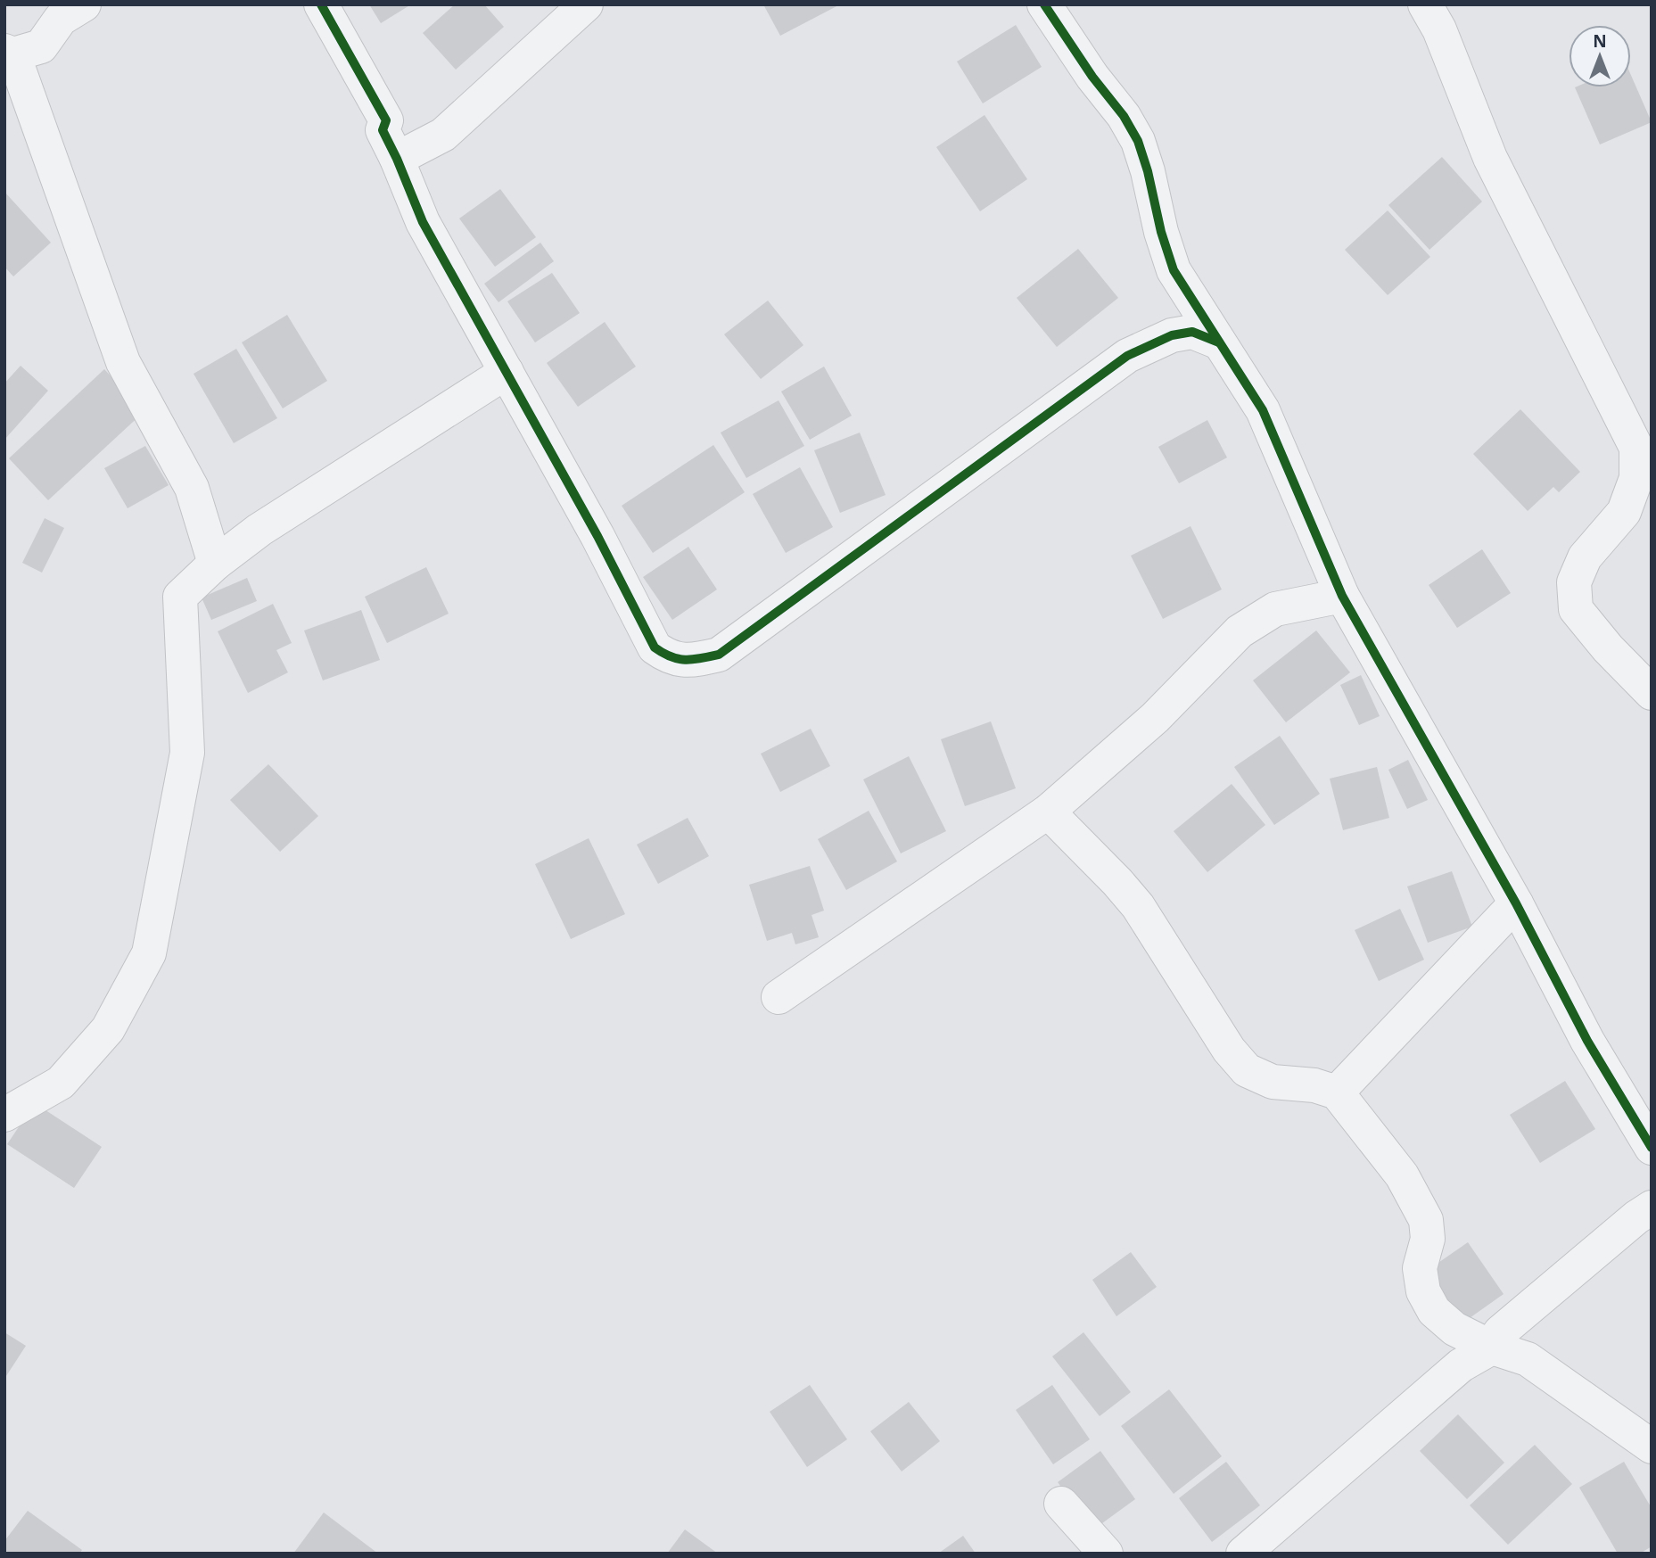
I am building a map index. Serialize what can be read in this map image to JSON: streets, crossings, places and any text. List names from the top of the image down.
{
  "north": "top"
}
